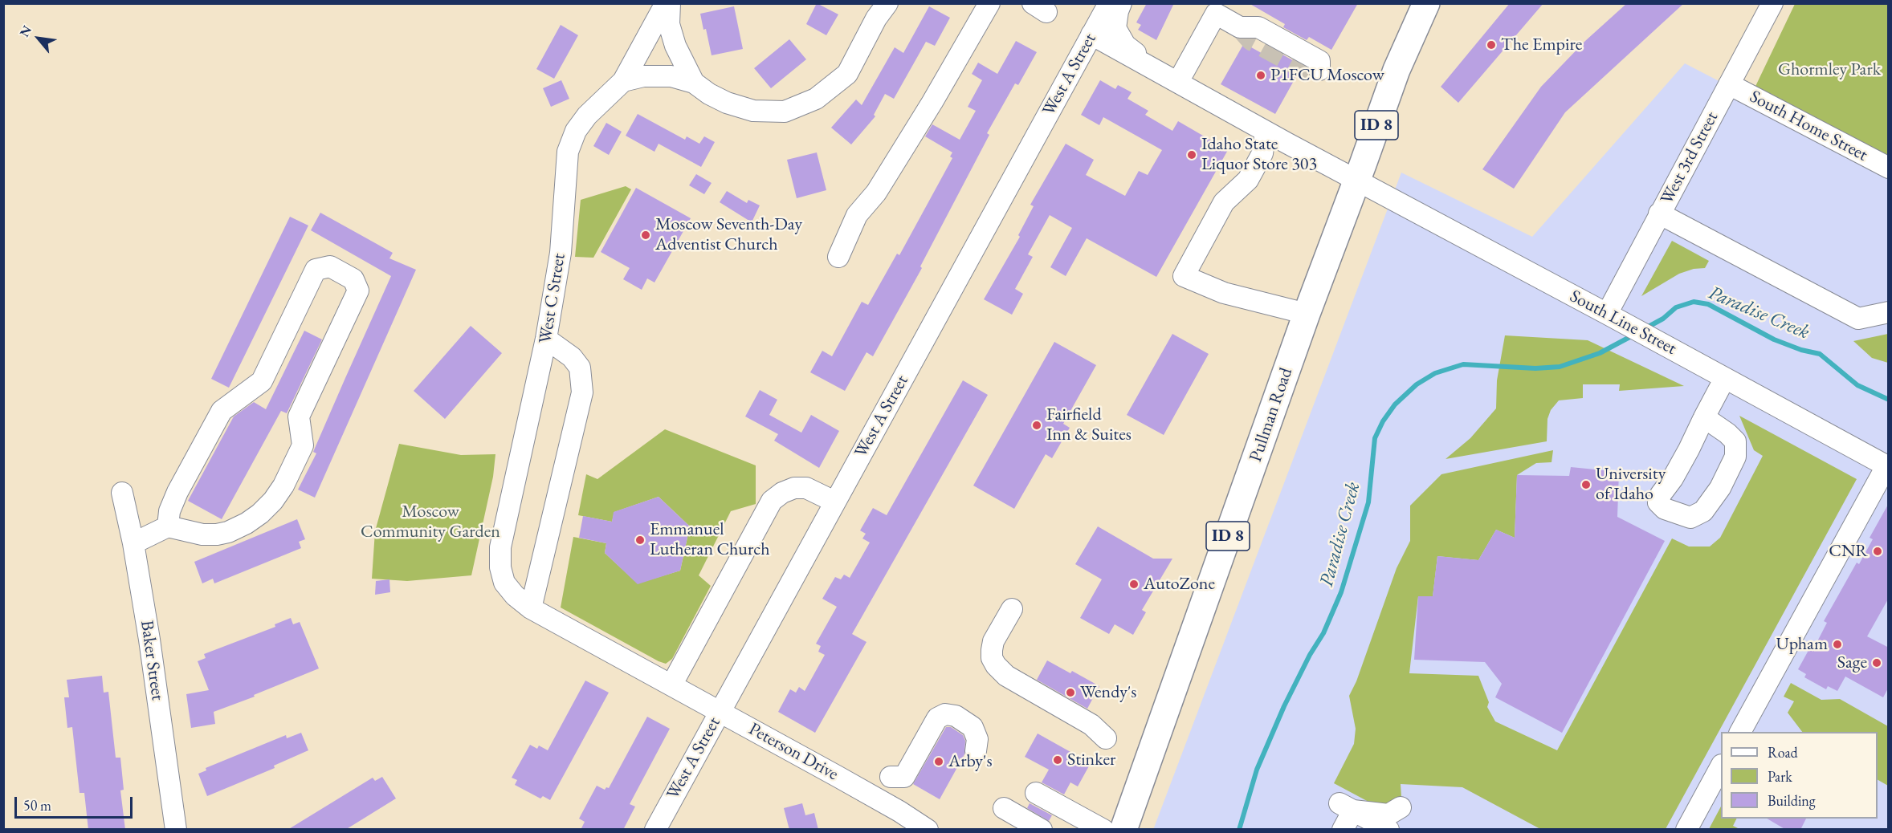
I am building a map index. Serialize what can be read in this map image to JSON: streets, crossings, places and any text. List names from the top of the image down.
{
  "streets": {
    "main road": ["ID 8", "Pullman Road"],
    "street": [
      "West A Street",
      "South Home Street",
      "West 3rd Street",
      "West C Street",
      "South Line Street",
      "Baker Street",
      "Peterson Drive"
    ]
  },
  "crossings": [
    ["West A Street", "Peterson Drive"],
    ["South Home Street", "West 3rd Street"],
    ["West 3rd Street", "South Line Street"],
    ["West C Street", "Peterson Drive"],
    ["South Line Street", "Pullman Road"]
  ],
  "water": ["Paradise Creek"],
  "parks": ["Ghormley Park", "Moscow Community Garden"],
  "places": [
    "The Empire",
    "P1FCU Moscow",
    "Idaho State Liquor Store 303",
    "Moscow Seventh-Day Adventist Church",
    "Fairfield Inn & Suites",
    "University of Idaho",
    "Emmanuel Lutheran Church",
    "CNR",
    "AutoZone",
    "Upham",
    "Sage",
    "Wendy's",
    "Stinker",
    "Arby's"
  ],
  "legend": ["Road", "Park", "Building"],
  "scale_bar": "50 m",
  "north": "top left"
}
